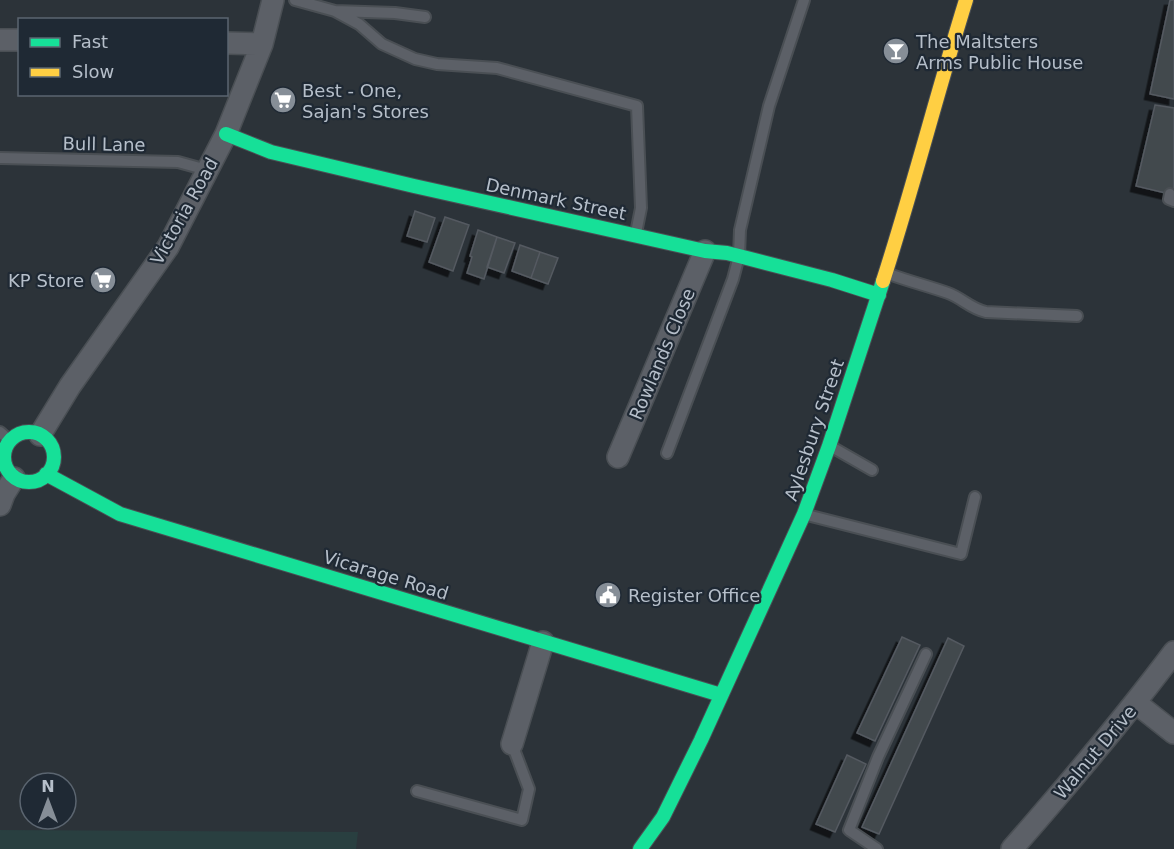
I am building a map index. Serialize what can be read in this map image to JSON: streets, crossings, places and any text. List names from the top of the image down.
{
  "streets": {
    "street": [
      "Denmark Street",
      "Victoria Road",
      "Rowlands Close",
      "Aylesbury Street",
      "Vicarage Road",
      "Walnut Drive"
    ],
    "lane": ["Bull Lane"]
  },
  "crossings": [
    ["Bull Lane", "Victoria Road"],
    ["Denmark Street", "Victoria Road"],
    ["Denmark Street", "Rowlands Close"],
    ["Denmark Street", "Aylesbury Street"],
    ["Victoria Road", "Vicarage Road"],
    ["Aylesbury Street", "Vicarage Road"]
  ],
  "places": {
    "bar": ["The Maltsters Arms Public House"],
    "supermarket": ["Best - One, Sajan's Stores", "KP Store"],
    "public building": ["Register Office"]
  },
  "legend": ["Fast", "Slow"],
  "north": "top"
}
